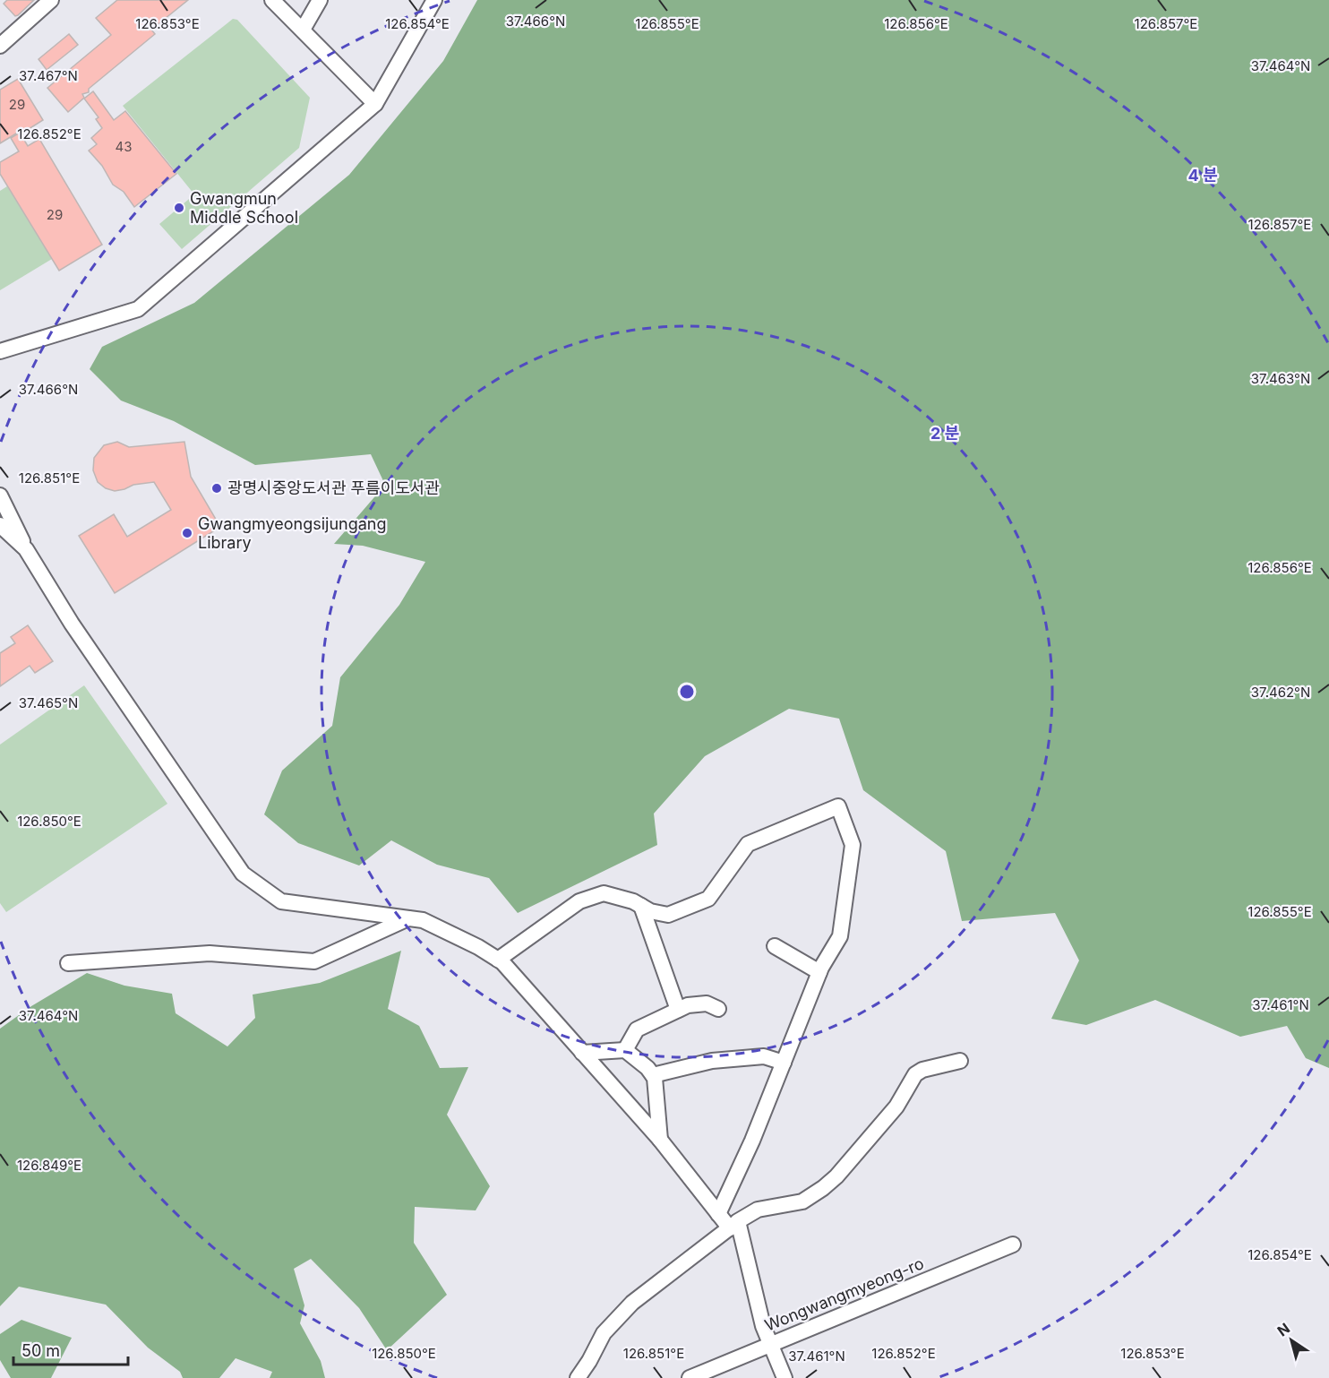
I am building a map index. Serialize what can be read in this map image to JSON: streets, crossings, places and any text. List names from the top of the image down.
{
  "streets": {
    "street": ["Wongwangmyeong-ro"]
  },
  "places": ["Gwangmun Middle School", "광명시중앙도서관 푸름이도서관", "Gwangmyeongsijungang Library"],
  "house_numbers": ["29", "43", "29"],
  "scale_bar": "50 m",
  "north": "top left",
  "coordinates": [
    "37.466°N",
    "126.853°E",
    "126.854°E",
    "126.855°E",
    "126.856°E",
    "126.857°E",
    "37.464°N",
    "37.467°N",
    "126.852°E",
    "37.463°N",
    "126.851°E",
    "37.462°N",
    "37.465°N",
    "126.850°E",
    "37.461°N",
    "126.849°E"
  ],
  "rings": ["4 분", "2 분"]
}
